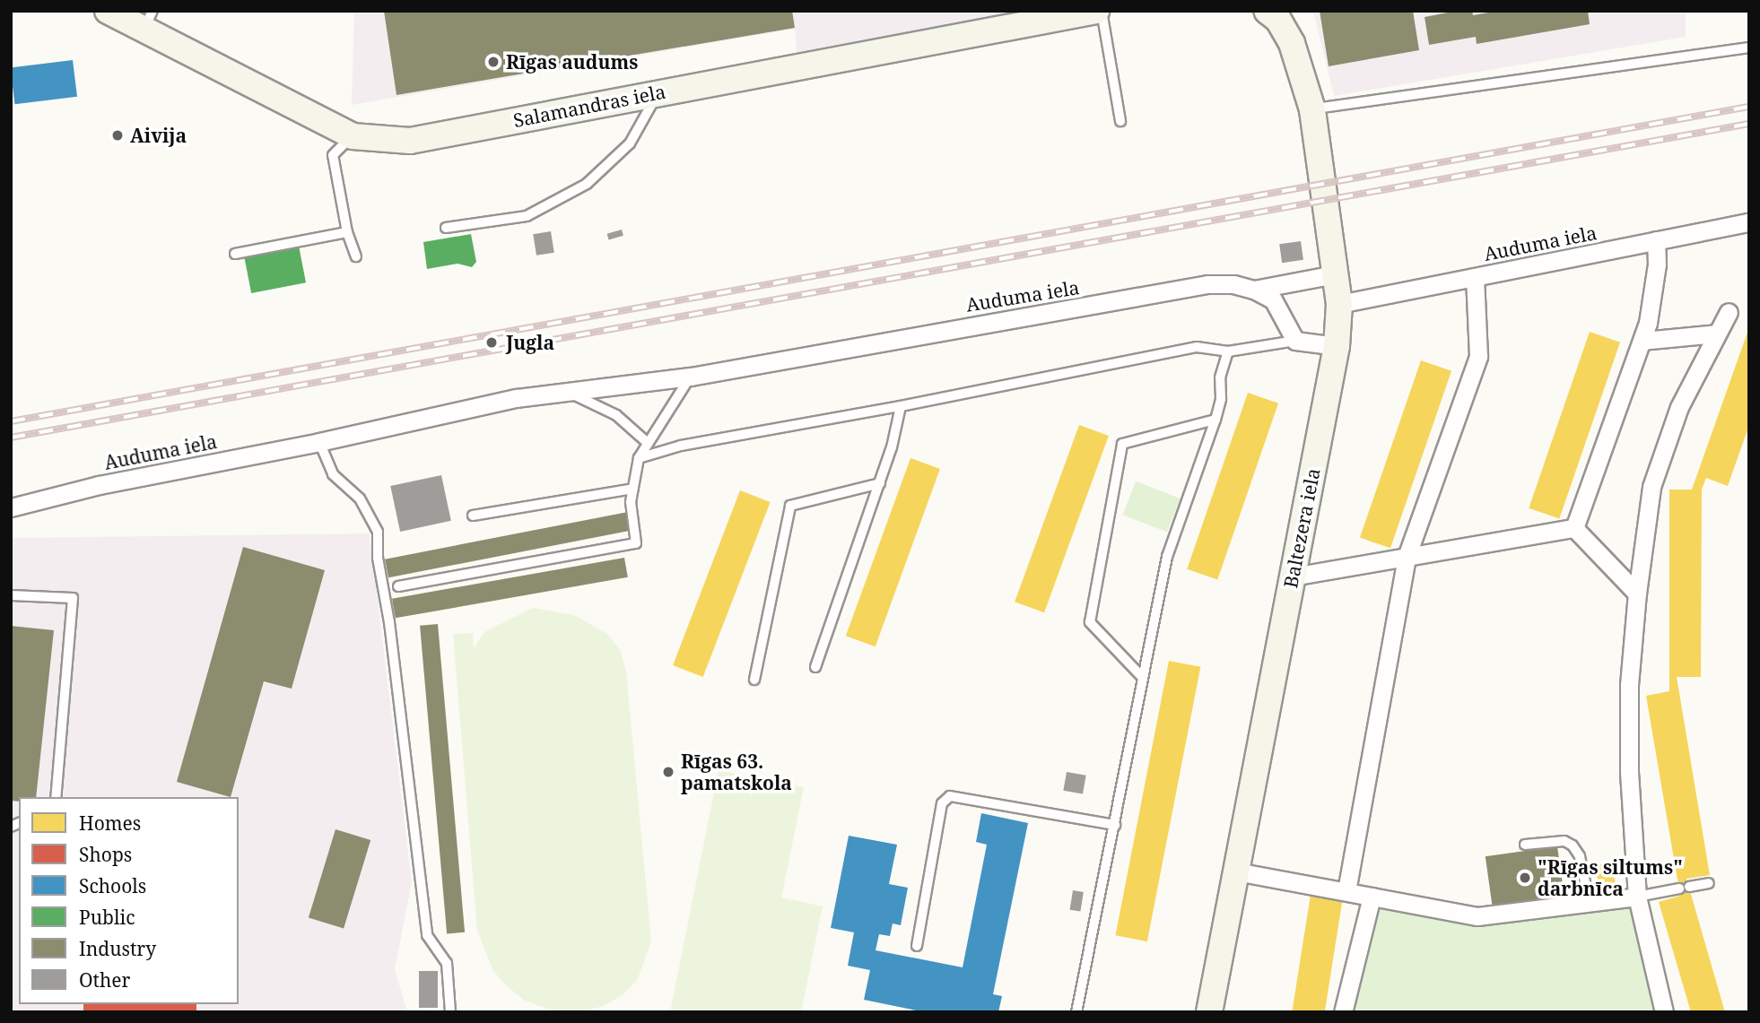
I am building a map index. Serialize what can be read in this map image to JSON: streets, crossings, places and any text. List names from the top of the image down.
{
  "streets": {
    "street": ["Salamandras iela", "Auduma iela", "Baltezera iela"]
  },
  "crossings": [
    ["Auduma iela", "Baltezera iela"]
  ],
  "places": [
    "Rīgas audums",
    "Aivija",
    "Jugla",
    "Rīgas 63. pamatskola",
    "\"Rīgas siltums\" darbnīca"
  ],
  "legend": [
    "Homes",
    "Shops",
    "Schools",
    "Public",
    "Industry",
    "Other"
  ]
}
